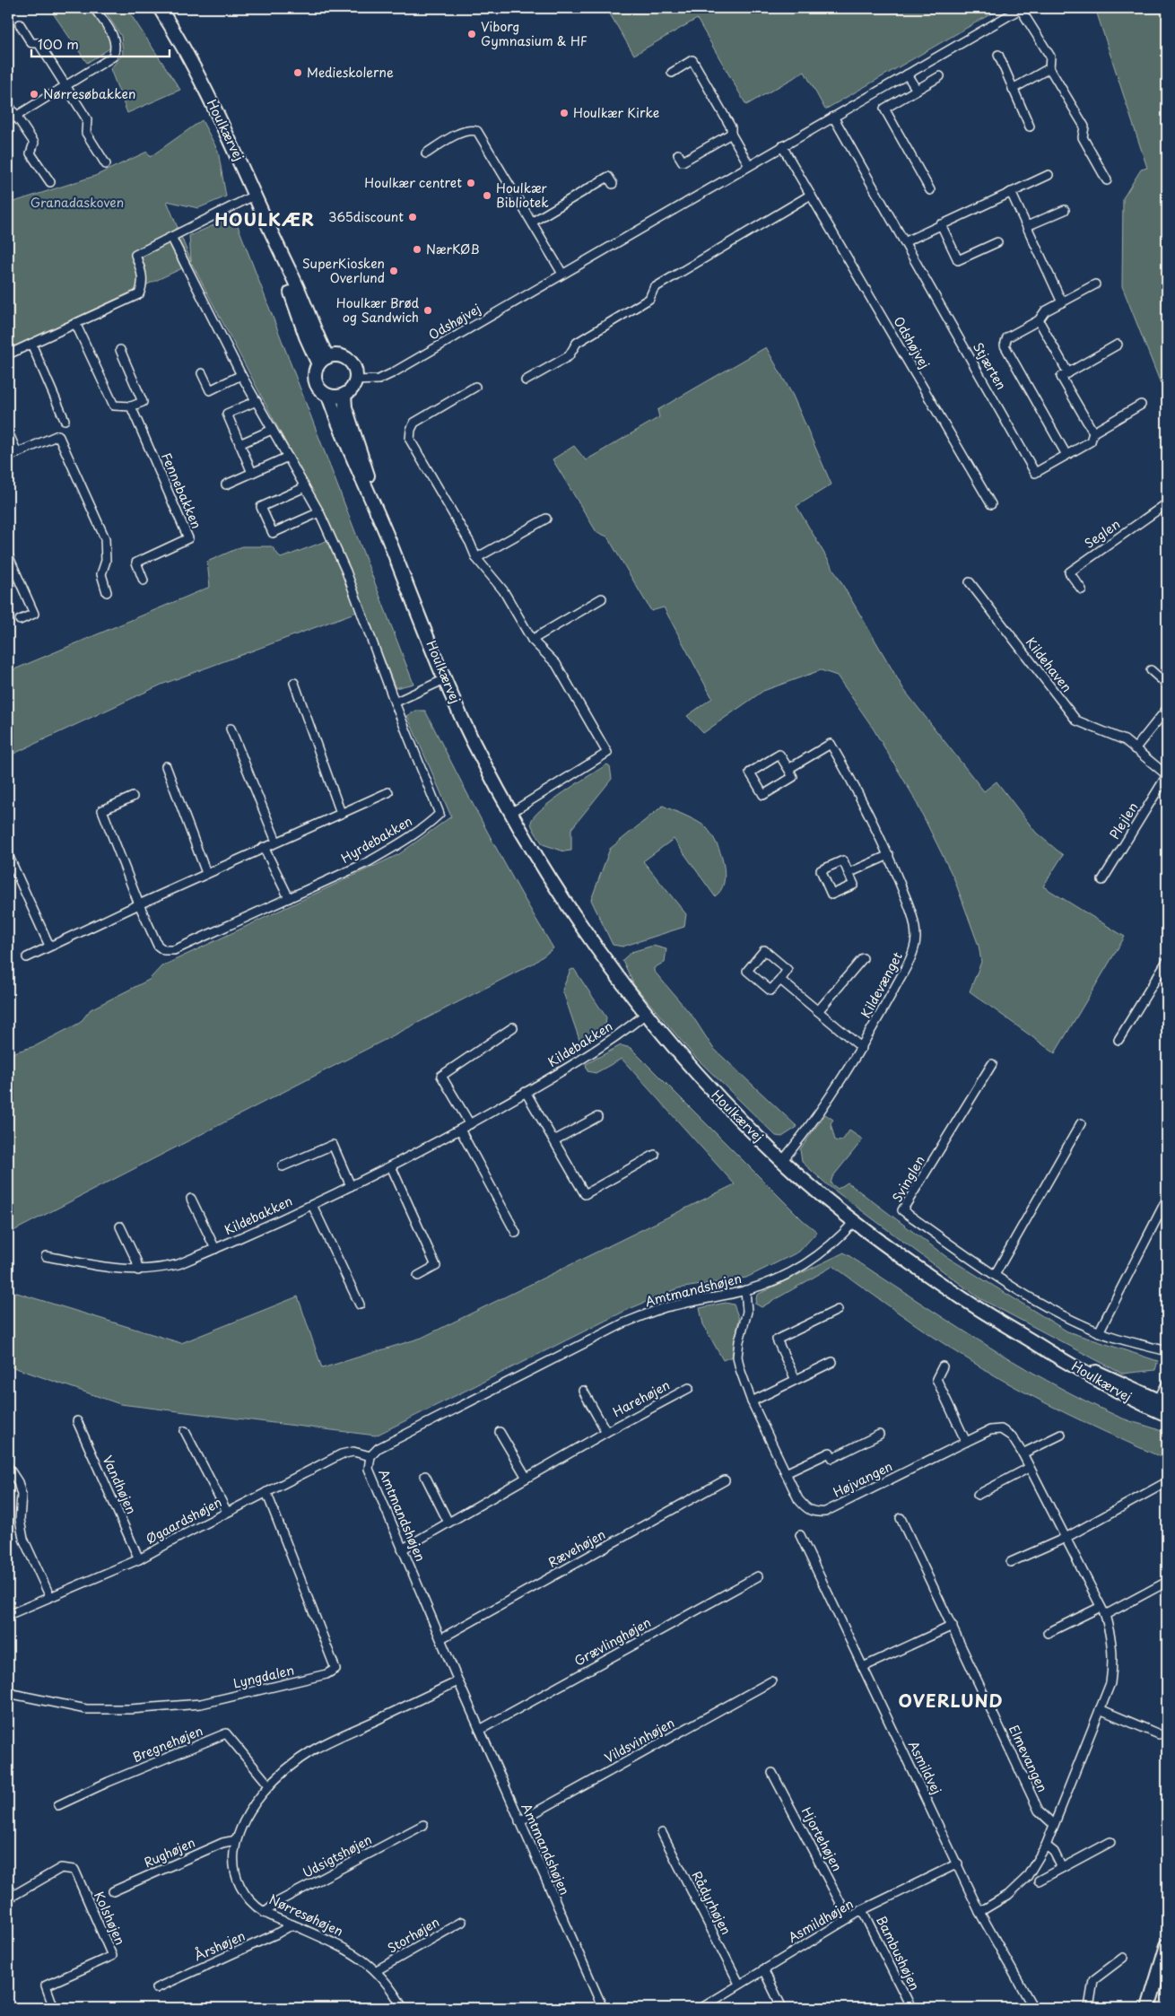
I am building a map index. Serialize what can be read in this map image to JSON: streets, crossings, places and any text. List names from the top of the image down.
{
  "streets": {
    "street": [
      "Houlkærvej",
      "Odshøjvej",
      "Stjærten",
      "Fennebakken",
      "Seglen",
      "Kildehaven",
      "Plejlen",
      "Hyrdebakken",
      "Kildevænget",
      "Kildebakken",
      "Svinglen",
      "Amtmandshøjen",
      "Harehøjen",
      "Højvangen",
      "Vandhøjen",
      "Øgaardshøjen",
      "Rævehøjen",
      "Grævlinghøjen",
      "Lyngdalen",
      "Vildsvinhøjen",
      "Bregnehøjen",
      "Elmevangen",
      "Asmildvej",
      "Hjortehøjen",
      "Rughøjen",
      "Udsigtshøjen",
      "Rådyrhøjen",
      "Nørresøhøjen",
      "Kolshøjen",
      "Asmildhøjen",
      "Storhøjen",
      "Årshøjen",
      "Bambushøjen"
    ]
  },
  "crossings": [
    ["Houlkærvej", "Odshøjvej"],
    ["Houlkærvej", "Kildevænget"],
    ["Houlkærvej", "Kildebakken"],
    ["Houlkærvej", "Amtmandshøjen"],
    ["Odshøjvej", "Stjærten"],
    ["Kildehaven", "Plejlen"],
    ["Amtmandshøjen", "Harehøjen"],
    ["Amtmandshøjen", "Højvangen"],
    ["Amtmandshøjen", "Øgaardshøjen"],
    ["Amtmandshøjen", "Rævehøjen"],
    ["Amtmandshøjen", "Grævlinghøjen"],
    ["Amtmandshøjen", "Vildsvinhøjen"],
    ["Amtmandshøjen", "Nørresøhøjen"],
    ["Højvangen", "Elmevangen"],
    ["Højvangen", "Asmildvej"],
    ["Vandhøjen", "Øgaardshøjen"],
    ["Øgaardshøjen", "Lyngdalen"],
    ["Bregnehøjen", "Nørresøhøjen"],
    ["Asmildvej", "Asmildhøjen"],
    ["Hjortehøjen", "Asmildhøjen"],
    ["Rughøjen", "Nørresøhøjen"],
    ["Udsigtshøjen", "Nørresøhøjen"],
    ["Rådyrhøjen", "Asmildhøjen"],
    ["Nørresøhøjen", "Storhøjen"],
    ["Nørresøhøjen", "Årshøjen"],
    ["Asmildhøjen", "Bambushøjen"]
  ],
  "districts": ["HOULKÆR", "OVERLUND"],
  "parks": ["Granadaskoven"],
  "places": [
    "Viborg Gymnasium & HF",
    "Medieskolerne",
    "Nørresøbakken",
    "Houlkær Kirke",
    "Houlkær centret",
    "Houlkær Bibliotek",
    "365discount",
    "NærKØB",
    "SuperKiosken Overlund",
    "Houlkær Brød og Sandwich"
  ],
  "scale_bar": "100 m"
}
